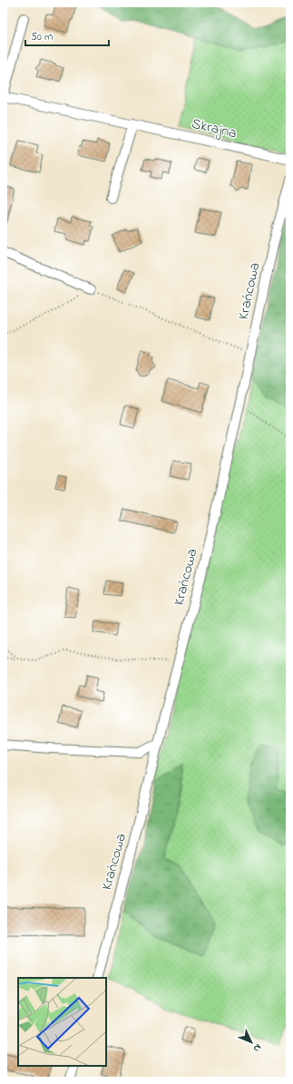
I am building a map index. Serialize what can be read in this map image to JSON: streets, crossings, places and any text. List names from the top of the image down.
{
  "streets": {
    "street": ["Skrajna", "Krańcowa"]
  },
  "scale_bar": "50 m",
  "north": "bottom right"
}
